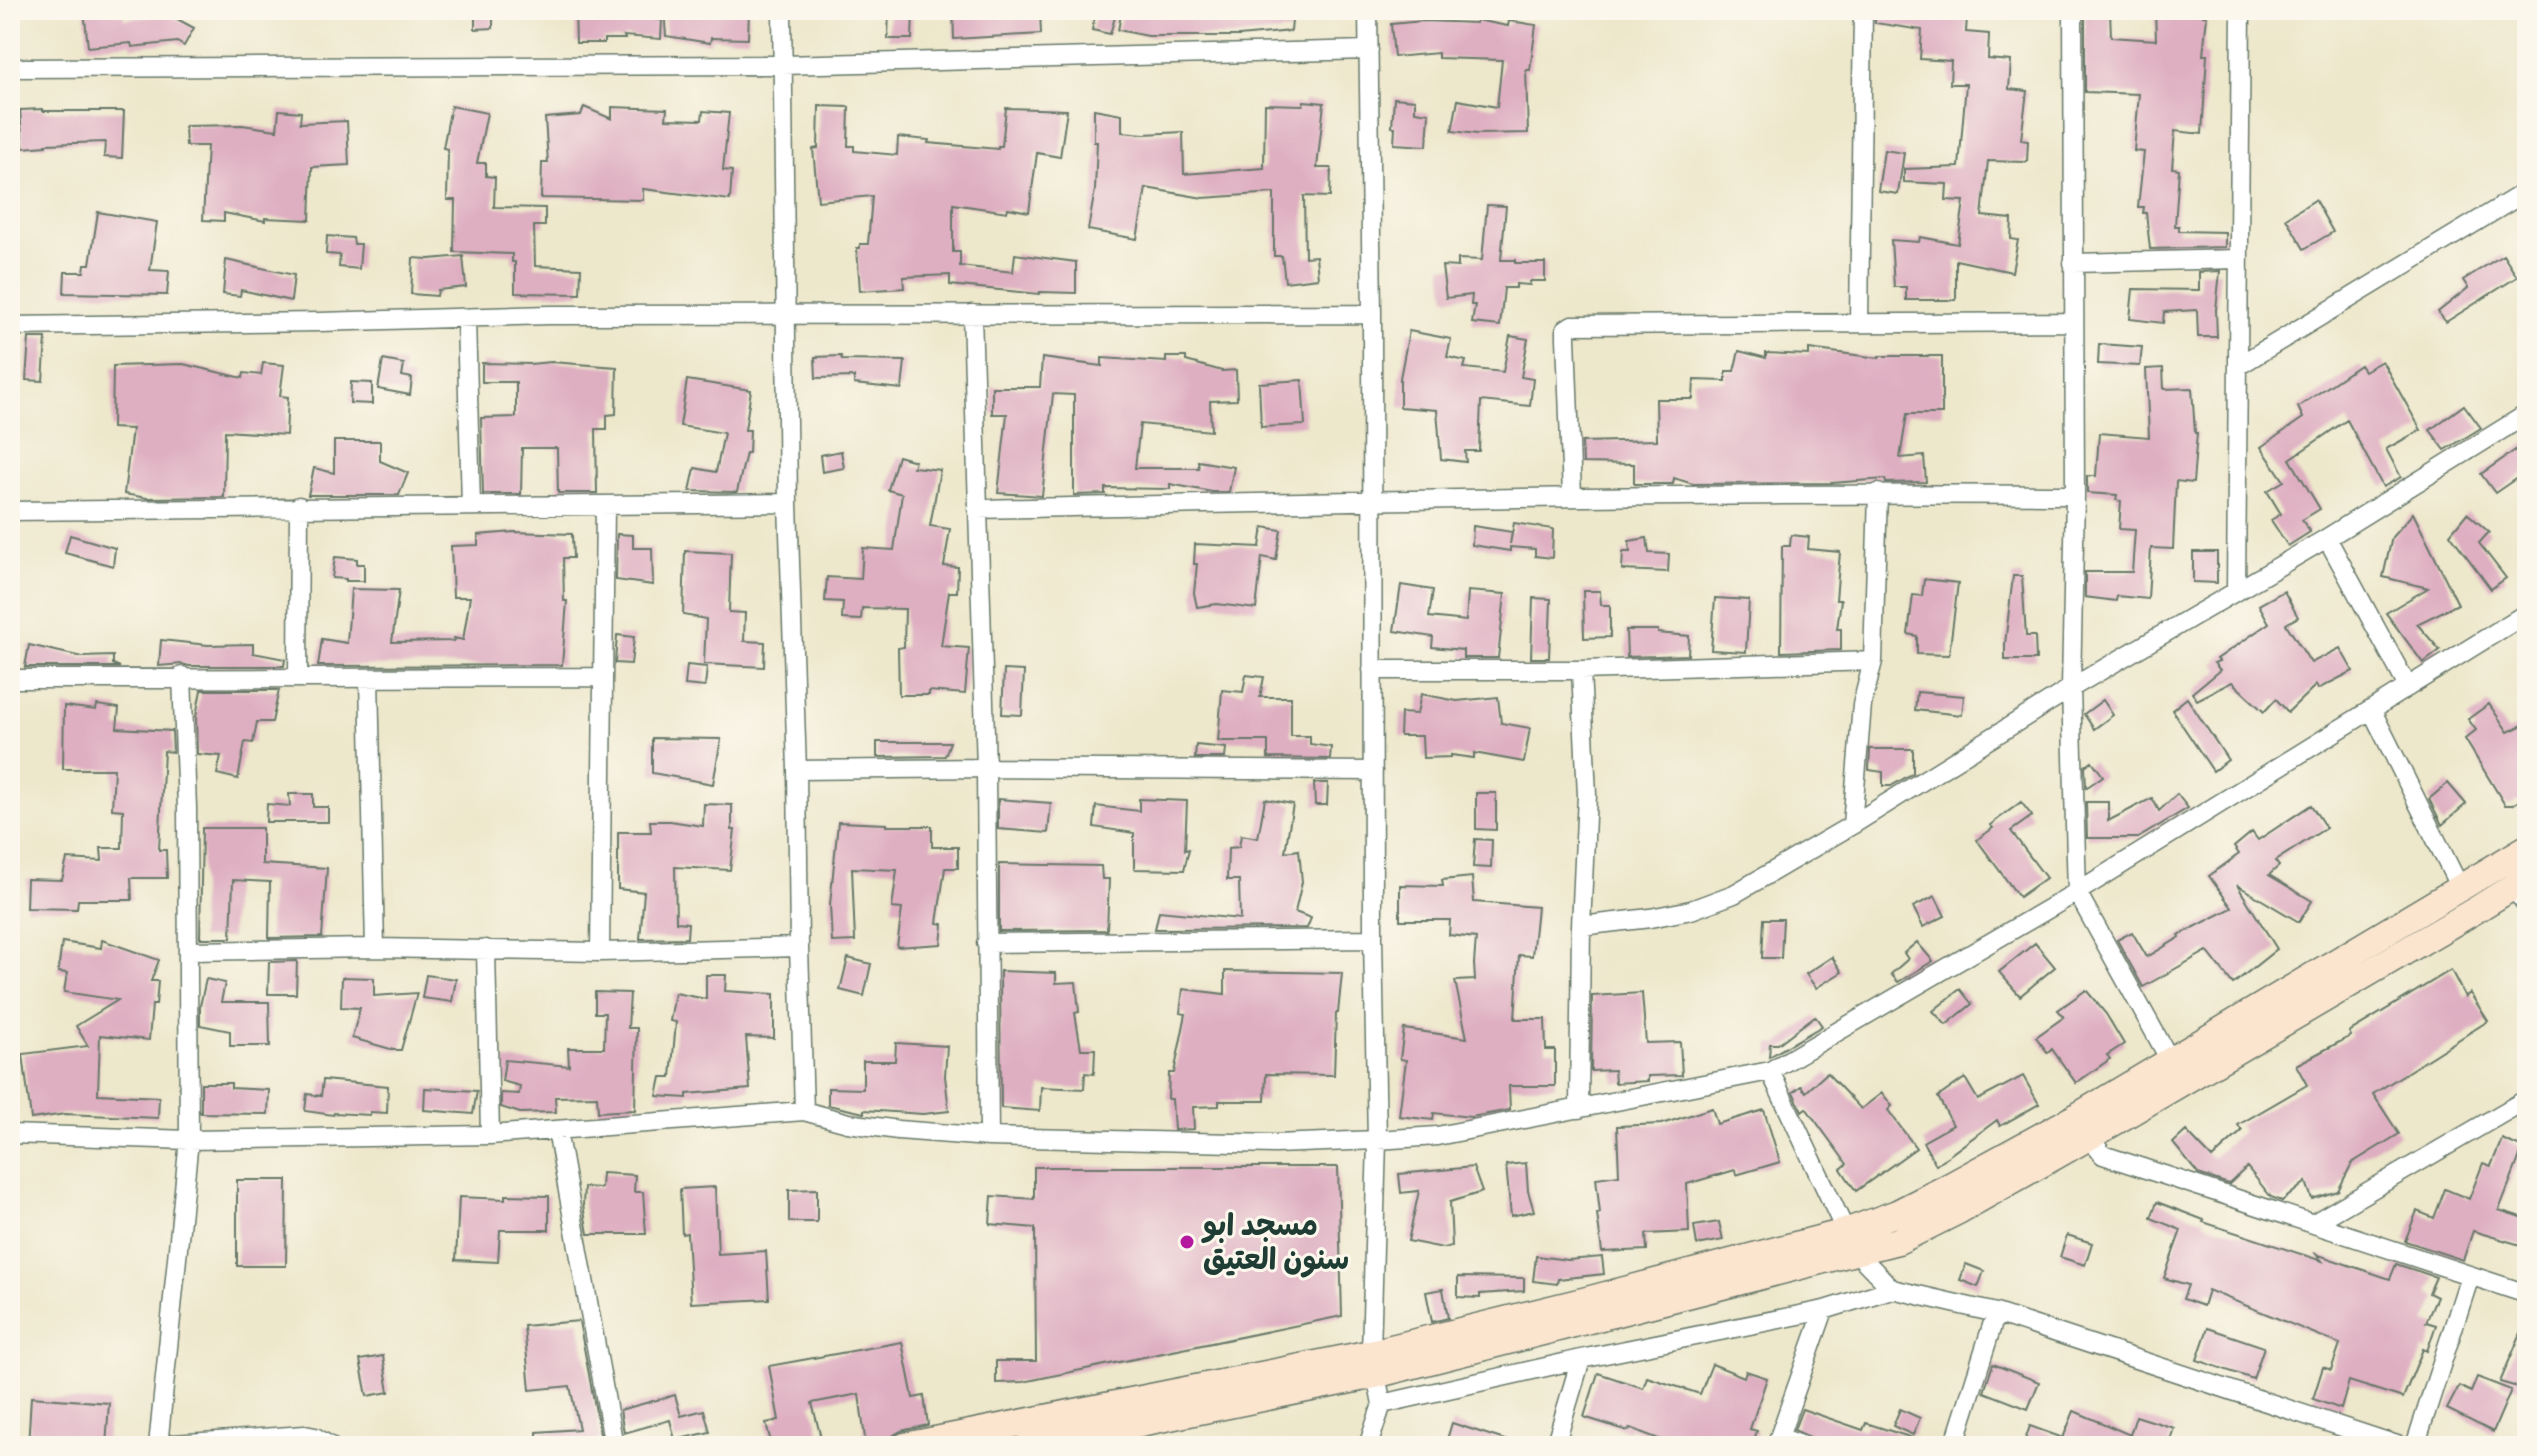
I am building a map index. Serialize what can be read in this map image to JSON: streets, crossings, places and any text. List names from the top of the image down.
{
  "places": ["مسجد ابو سنون العتيق"]
}
